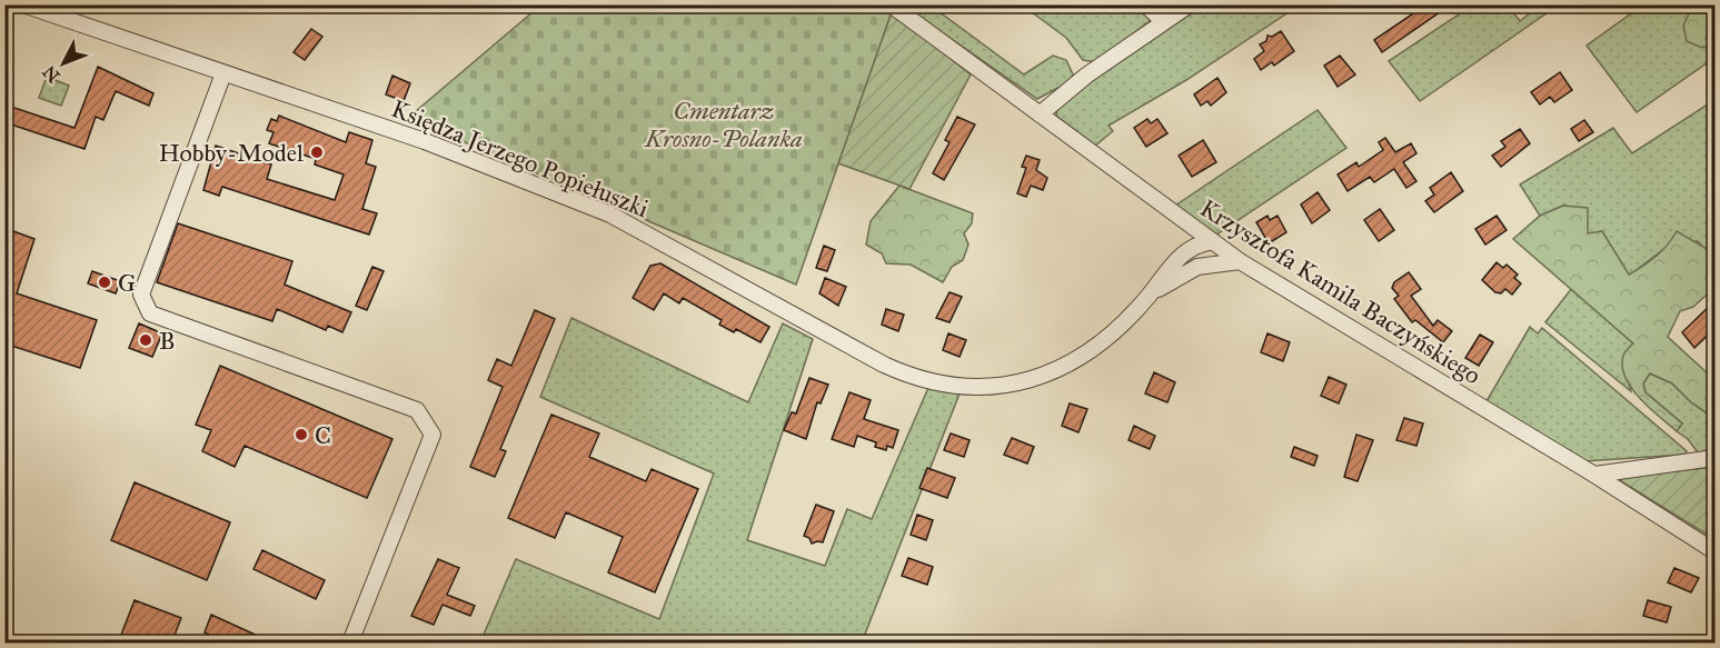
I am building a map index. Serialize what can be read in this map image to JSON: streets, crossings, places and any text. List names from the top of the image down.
{
  "streets": {
    "street": ["Księdza Jerzego Popiełuszki", "Krzysztofa Kamila Baczyńskiego"]
  },
  "crossings": [
    ["Księdza Jerzego Popiełuszki", "Krzysztofa Kamila Baczyńskiego"]
  ],
  "parks": ["Cmentarz Krosno-Polanka"],
  "places": [
    "Hobby-Model",
    "G",
    "B",
    "C"
  ],
  "north": "bottom left"
}
